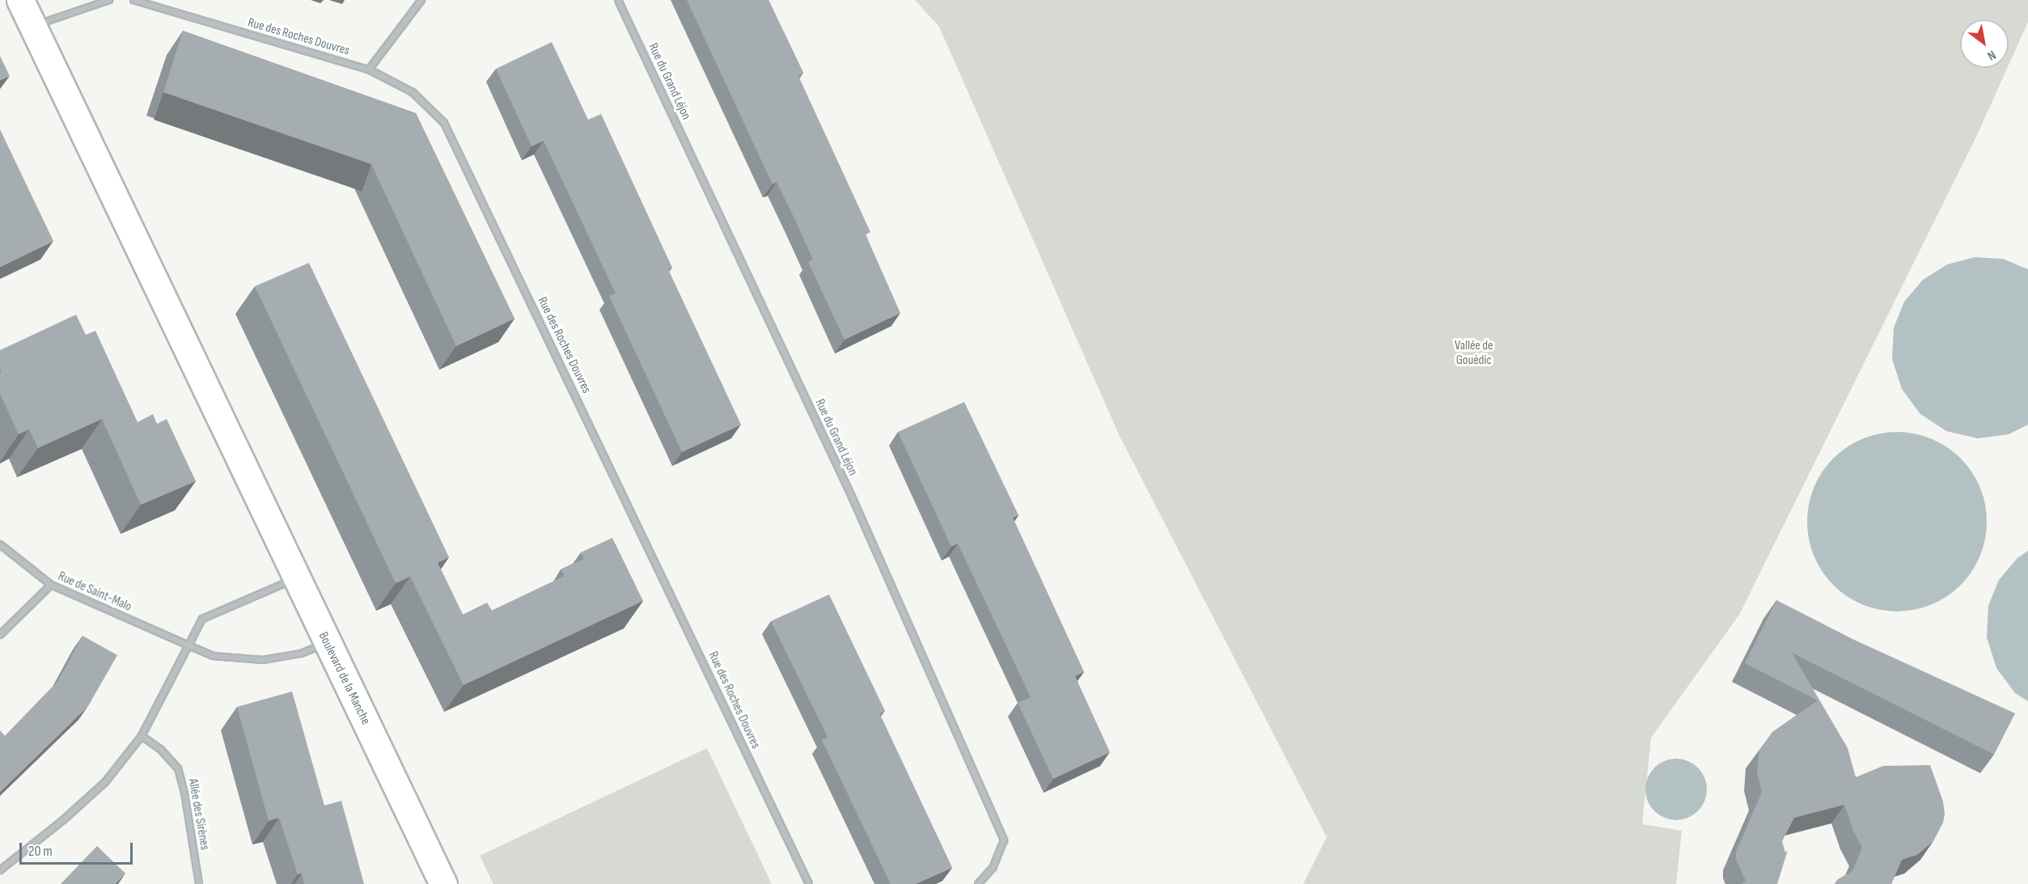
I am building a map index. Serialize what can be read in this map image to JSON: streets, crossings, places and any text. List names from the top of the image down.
{
  "streets": {
    "street": [
      "Rue des Roches Douvres",
      "Rue du Grand Léjon",
      "Rue de Saint-Malo",
      "Boulevard de la Manche",
      "Allée des Sirènes"
    ]
  },
  "crossings": [
    ["Rue de Saint-Malo", "Boulevard de la Manche"]
  ],
  "parks": ["Vallée de Gouédic"],
  "scale_bar": "20 m",
  "north": "bottom right"
}
